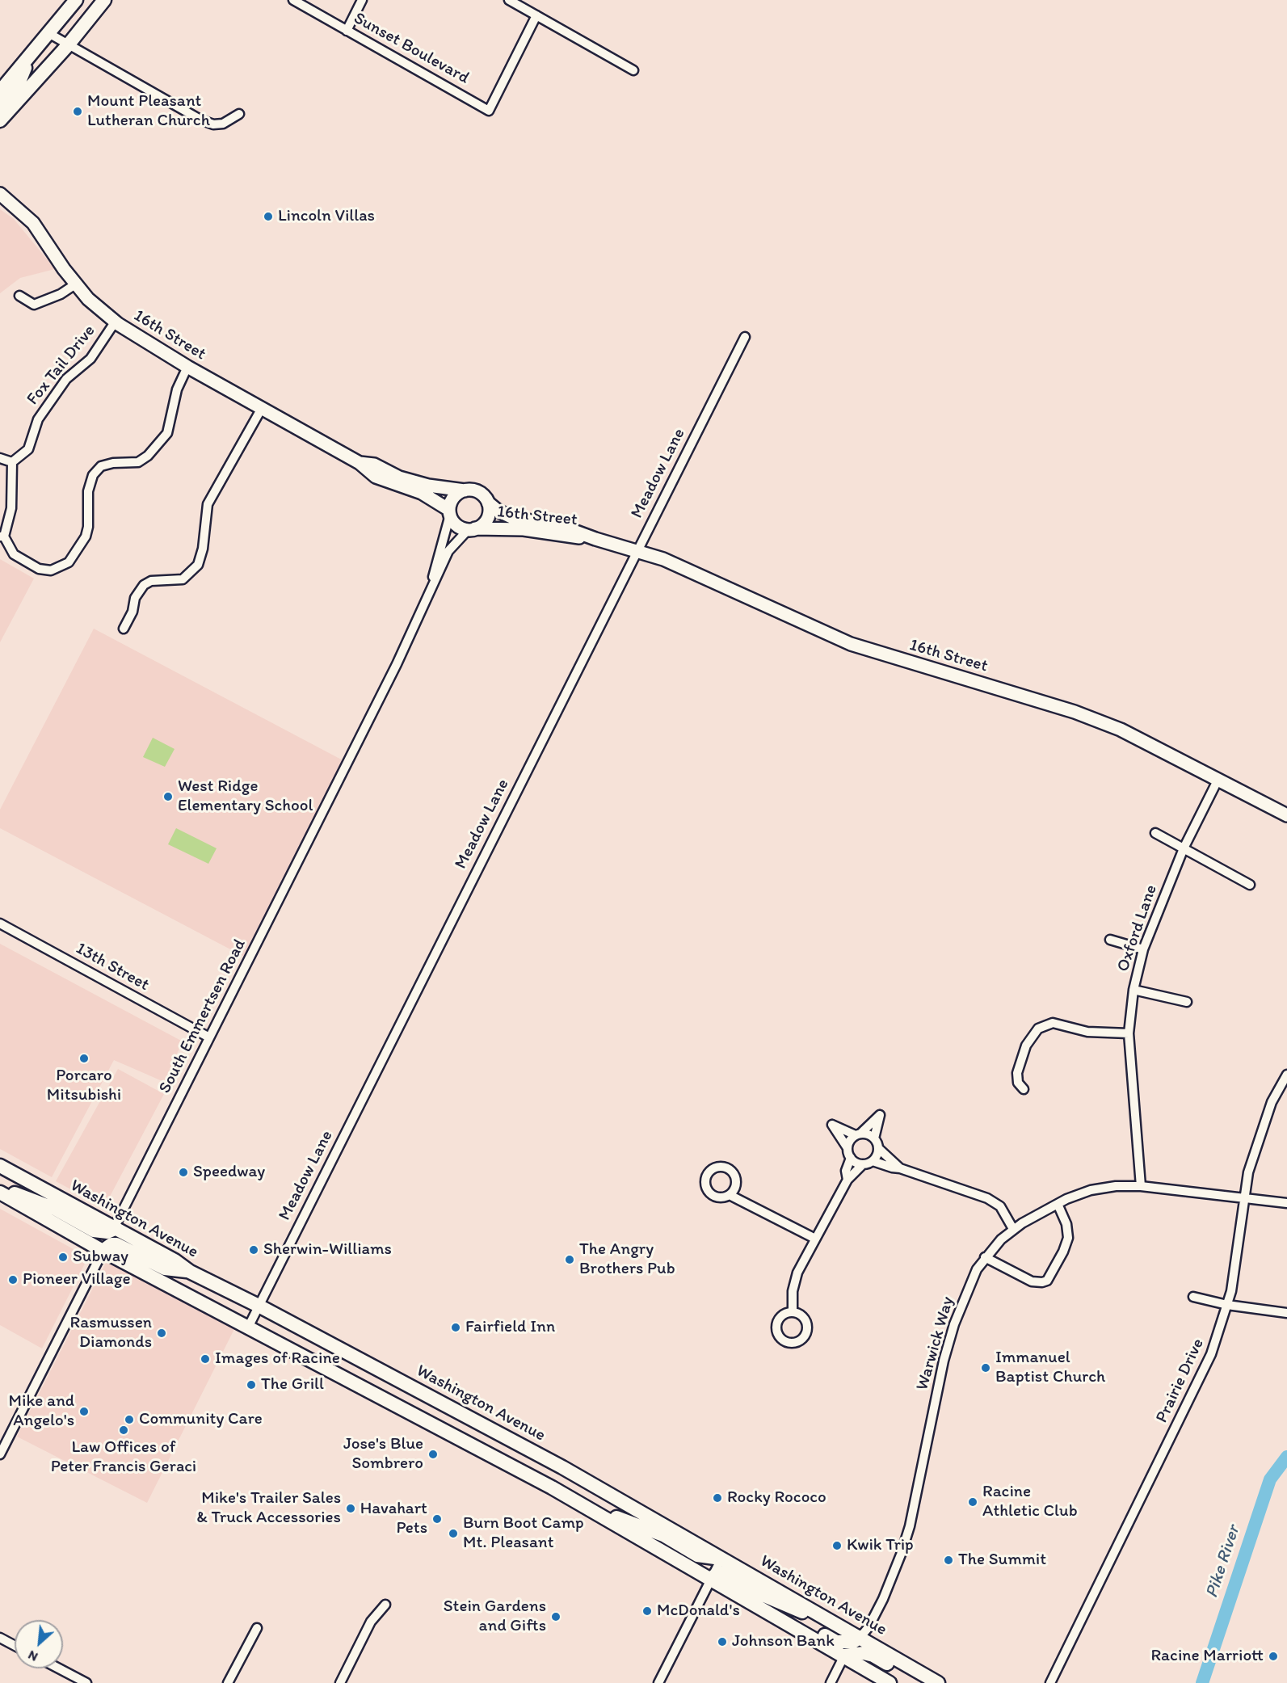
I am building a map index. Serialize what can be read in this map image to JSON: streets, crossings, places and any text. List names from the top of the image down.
{
  "streets": {
    "main road": ["Washington Avenue"],
    "street": [
      "Sunset Boulevard",
      "16th Street",
      "Fox Tail Drive",
      "Meadow Lane",
      "Oxford Lane",
      "13th Street",
      "South Emmertsen Road",
      "Warwick Way",
      "Prairie Drive"
    ]
  },
  "crossings": [
    ["16th Street", "Fox Tail Drive"],
    ["16th Street", "Meadow Lane"],
    ["16th Street", "Oxford Lane"],
    ["16th Street", "South Emmertsen Road"],
    ["Meadow Lane", "Washington Avenue"],
    ["Oxford Lane", "Warwick Way"],
    ["13th Street", "South Emmertsen Road"],
    ["South Emmertsen Road", "Washington Avenue"],
    ["Washington Avenue", "Warwick Way"],
    ["Warwick Way", "Prairie Drive"]
  ],
  "water": ["Pike River"],
  "places": [
    "Mount Pleasant Lutheran Church",
    "Lincoln Villas",
    "West Ridge Elementary School",
    "Porcaro Mitsubishi",
    "Speedway",
    "Sherwin-Williams",
    "Subway",
    "The Angry Brothers Pub",
    "Pioneer Village",
    "Fairfield Inn",
    "Rasmussen Diamonds",
    "Images of Racine",
    "Immanuel Baptist Church",
    "The Grill",
    "Mike and Angelo's",
    "Community Care",
    "Law Offices of Peter Francis Geraci",
    "Jose's Blue Sombrero",
    "Rocky Rococo",
    "Racine Athletic Club",
    "Mike's Trailer Sales & Truck Accessories",
    "Havahart Pets",
    "Burn Boot Camp Mt. Pleasant",
    "Kwik Trip",
    "The Summit",
    "McDonald's",
    "Stein Gardens and Gifts",
    "Johnson Bank",
    "Racine Marriott"
  ],
  "north": "bottom left"
}
